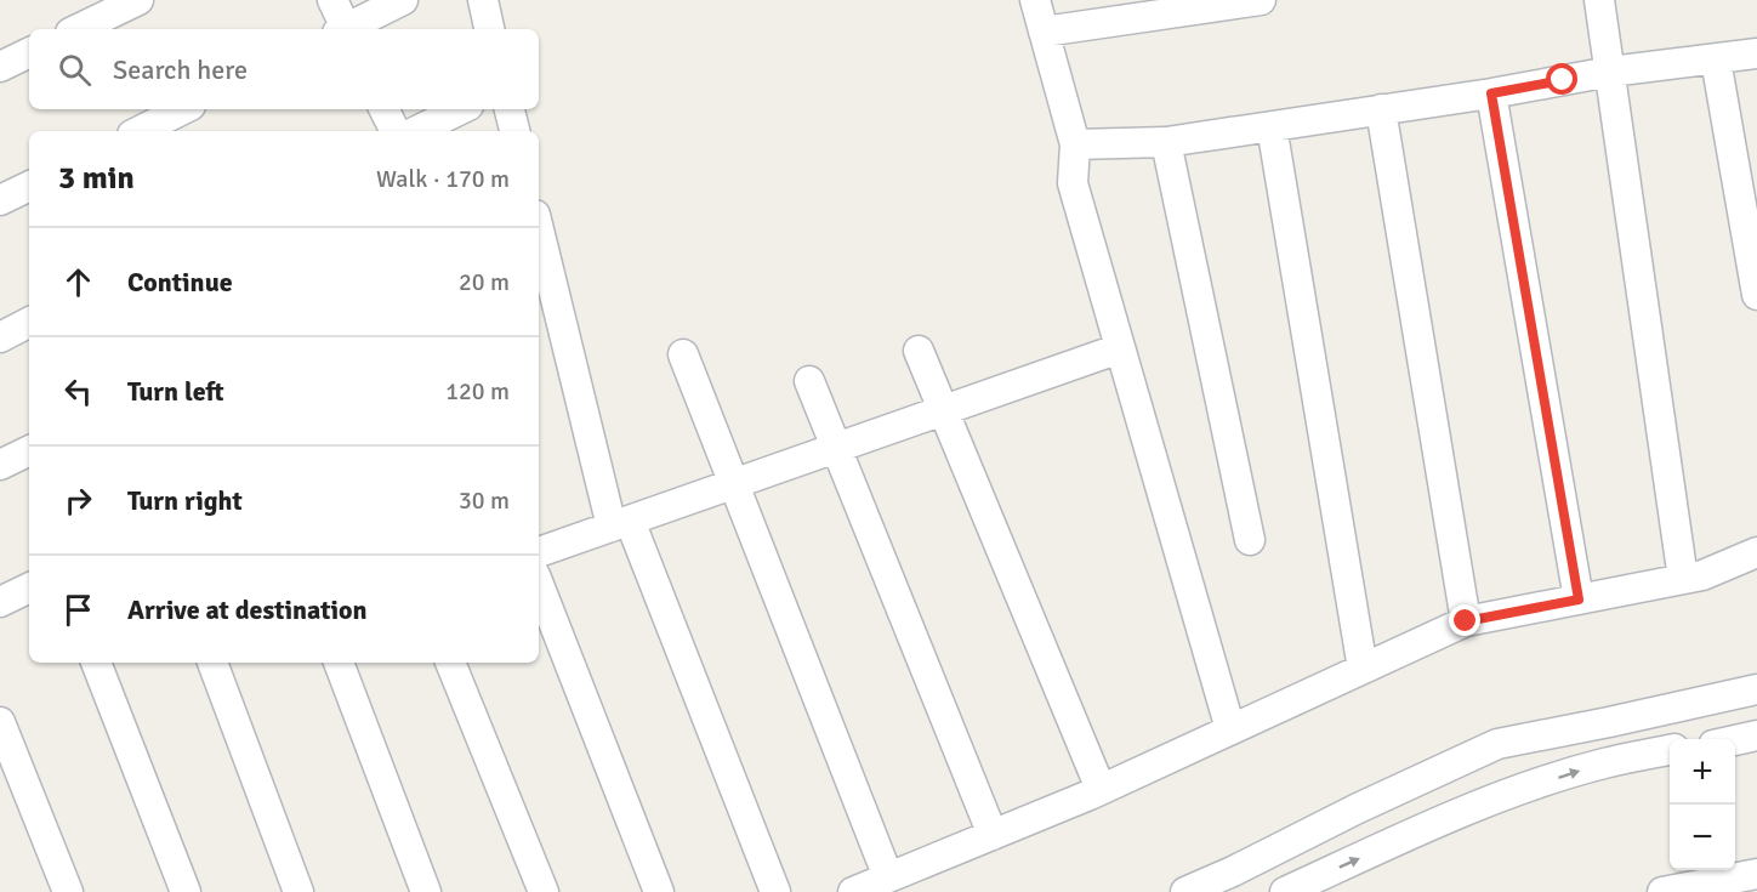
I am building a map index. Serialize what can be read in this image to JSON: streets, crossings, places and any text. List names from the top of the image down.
{
  "page": {
    "search": "Search here",
    "heading": ["3 min", "Walk · 170 m"],
    "list": [
      ["Continue", "20 m"],
      ["Turn left", "120 m"],
      ["Turn right", "30 m"],
      "Arrive at destination"
    ],
    "map_buttons": ["+", "−"]
  }
}
